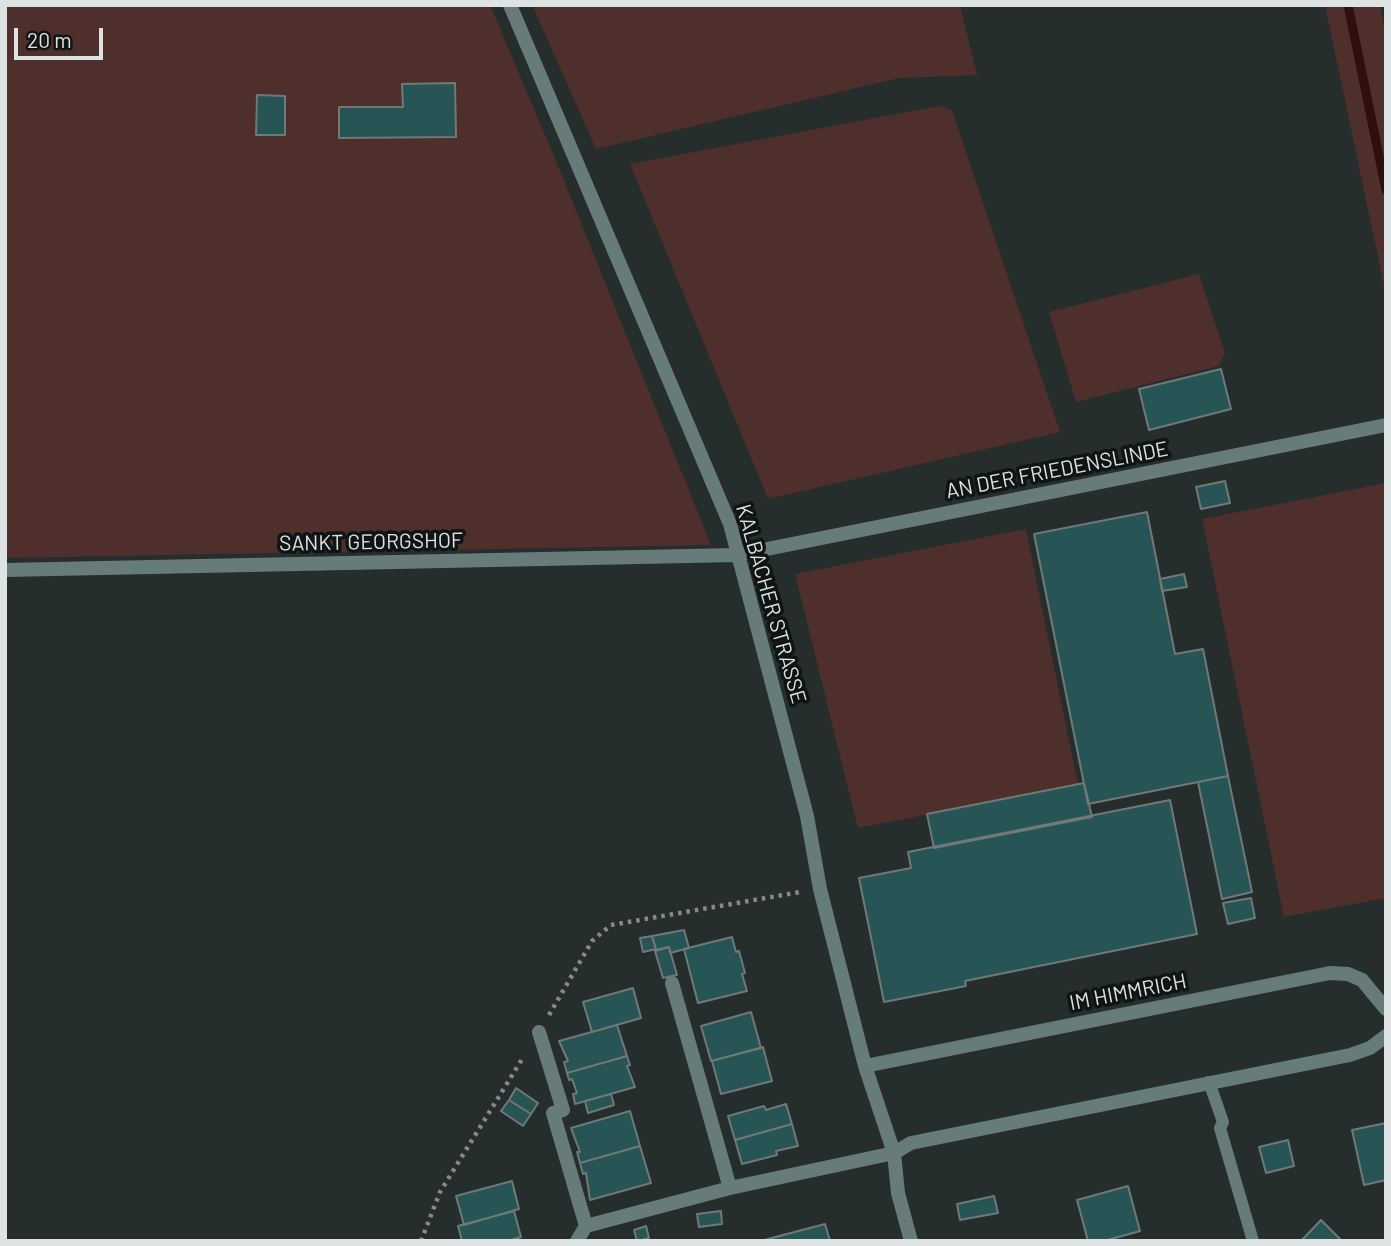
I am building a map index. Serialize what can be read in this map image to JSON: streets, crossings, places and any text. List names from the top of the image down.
{
  "streets": {
    "street": [
      "AN DER FRIEDENSLINDE",
      "SANKT GEORGSHOF",
      "KALBACHER STRASSE",
      "IM HIMMRICH"
    ]
  },
  "crossings": [
    ["AN DER FRIEDENSLINDE", "SANKT GEORGSHOF"],
    ["AN DER FRIEDENSLINDE", "KALBACHER STRASSE"],
    ["SANKT GEORGSHOF", "KALBACHER STRASSE"],
    ["KALBACHER STRASSE", "IM HIMMRICH"]
  ],
  "scale_bar": "20 m"
}
